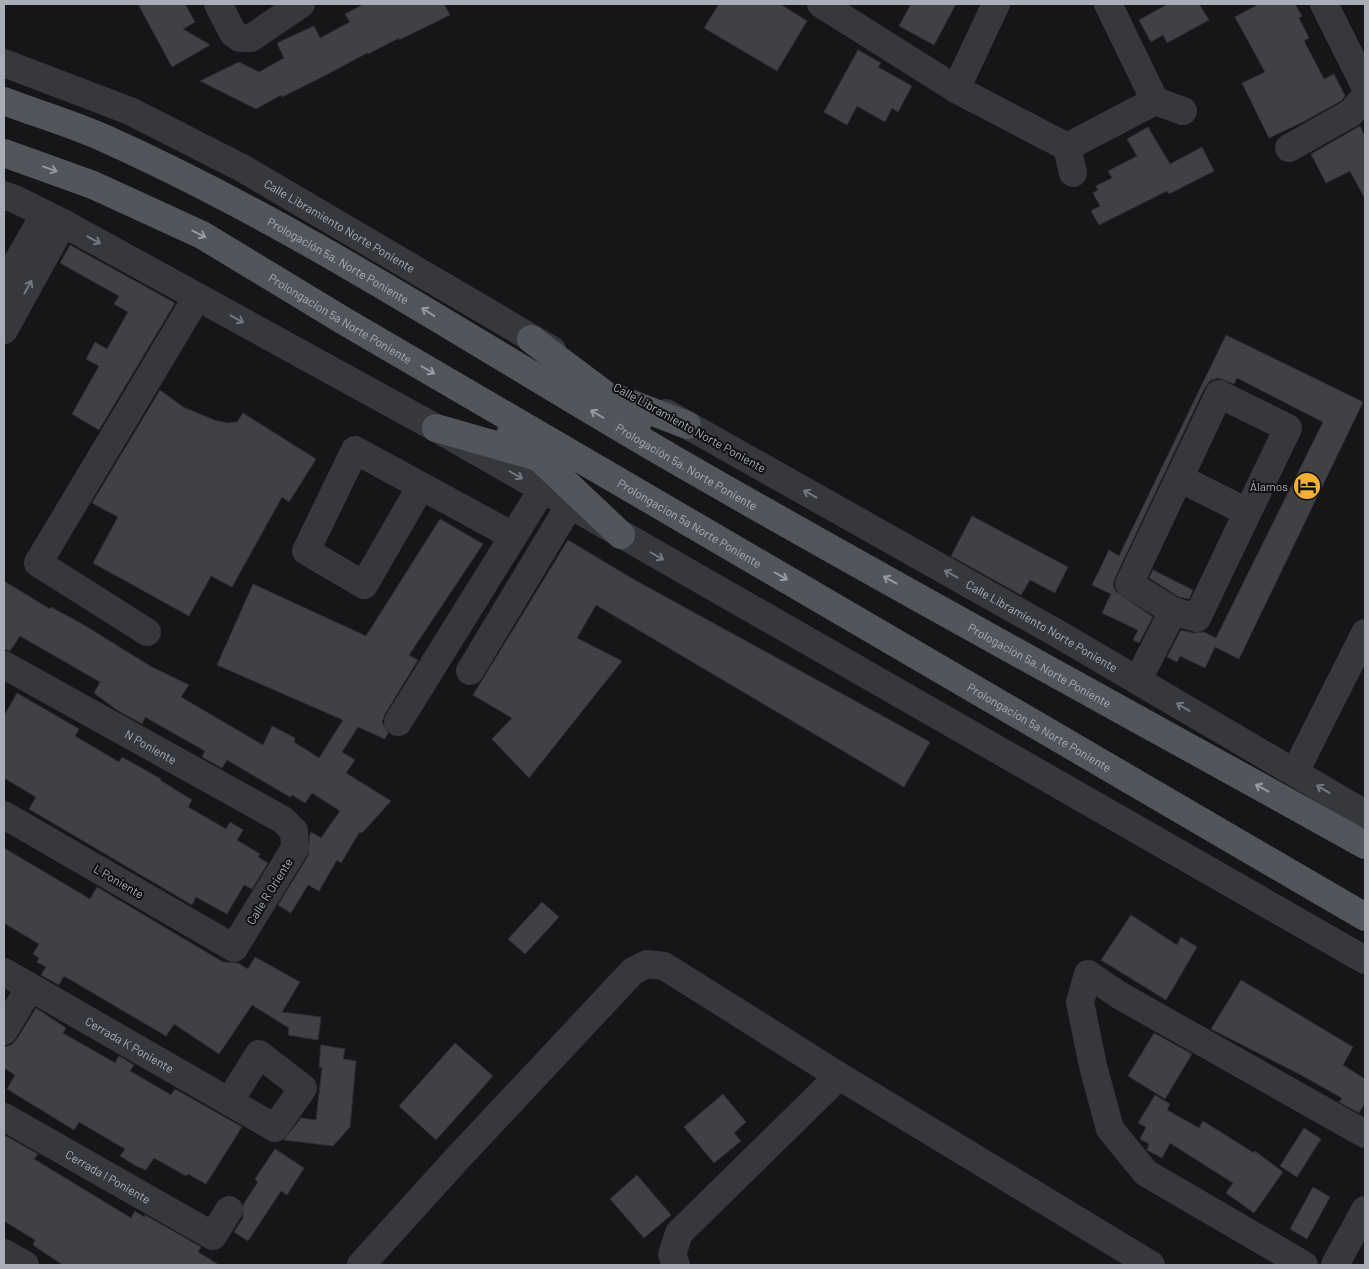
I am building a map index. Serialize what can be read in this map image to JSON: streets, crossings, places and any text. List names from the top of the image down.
{
  "streets": {
    "main road": ["Prologación 5a. Norte Poniente", "Prolongacion 5a Norte Poniente"],
    "street": [
      "Calle Libramiento Norte Poniente",
      "N Poniente",
      "L Poniente",
      "Calle R Oriente",
      "Cerrada K Poniente",
      "Cerrada I Poniente"
    ]
  },
  "crossings": [
    ["N Poniente", "Calle R Oriente"],
    ["L Poniente", "Calle R Oriente"]
  ],
  "one_way": ["Prolongacion 5a Norte Poniente"],
  "places": {
    "hotel": ["Álamos"]
  }
}
